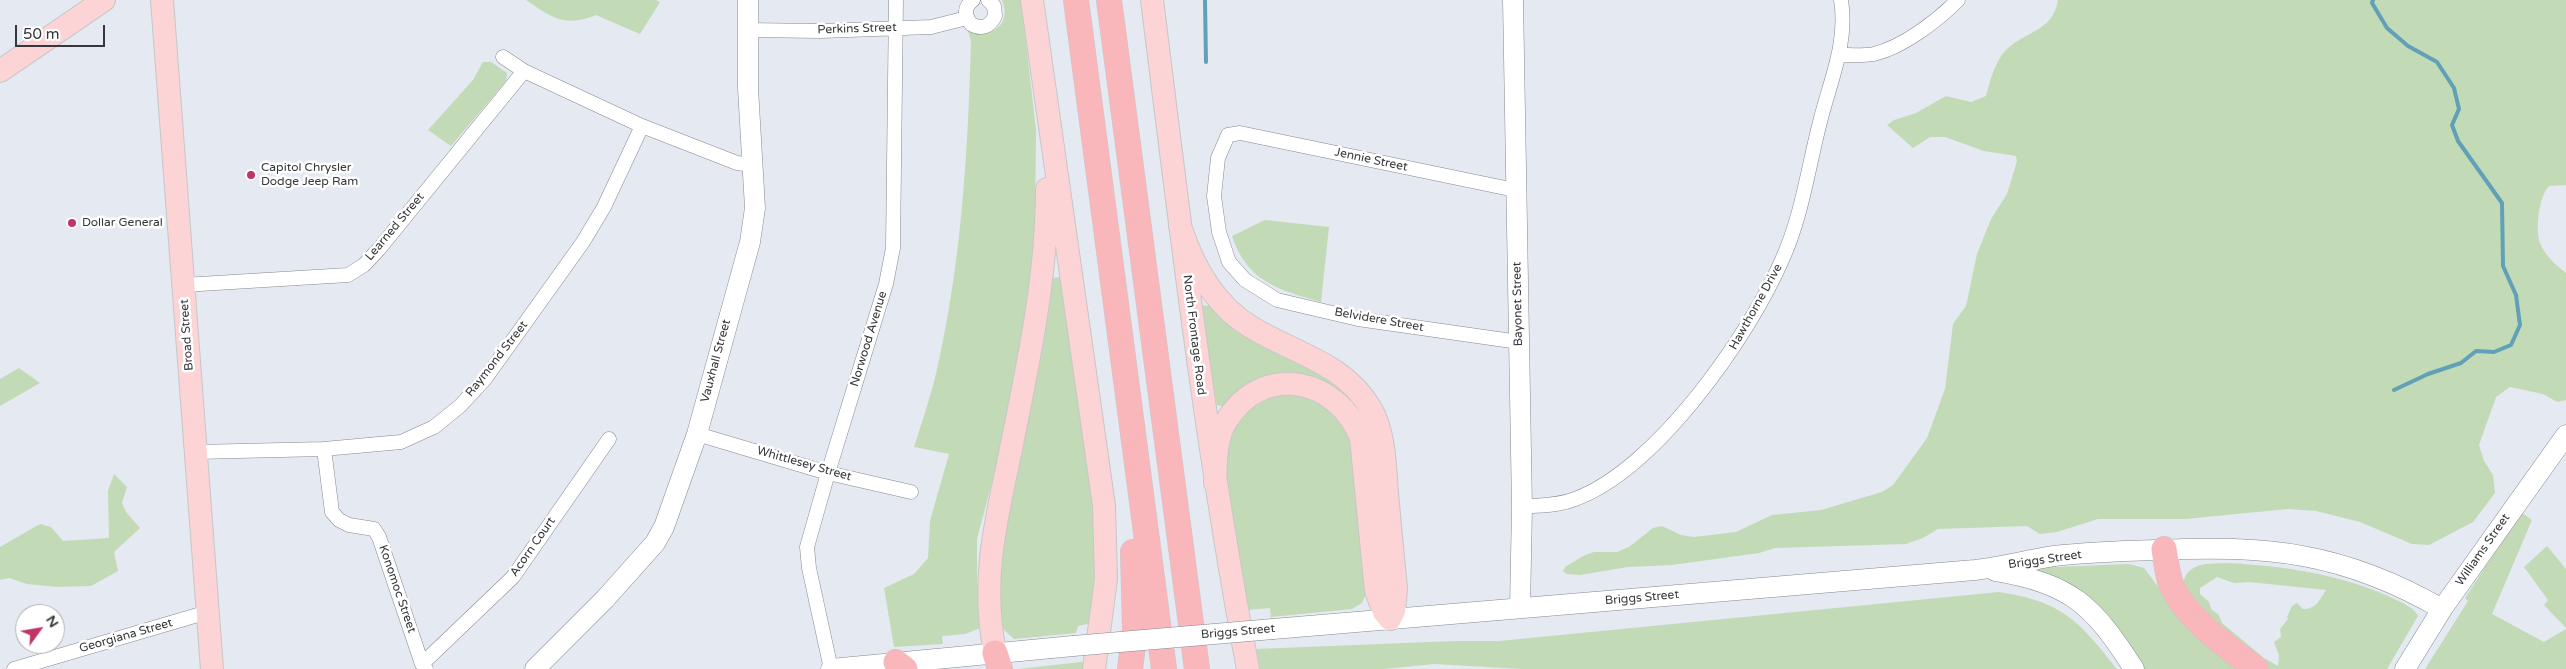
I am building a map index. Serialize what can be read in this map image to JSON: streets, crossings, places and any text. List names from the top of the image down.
{
  "streets": {
    "main road": ["Broad Street", "North Frontage Road"],
    "street": [
      "Perkins Street",
      "Jennie Street",
      "Learned Street",
      "Bayonet Street",
      "Hawthorne Drive",
      "Belvidere Street",
      "Norwood Avenue",
      "Raymond Street",
      "Vauxhall Street",
      "Whittlesey Street",
      "Acorn Court",
      "Williams Street",
      "Briggs Street",
      "Konomoc Street",
      "Georgiana Street"
    ]
  },
  "crossings": [
    ["Perkins Street", "Norwood Avenue"],
    ["Perkins Street", "Vauxhall Street"],
    ["Jennie Street", "Bayonet Street"],
    ["Jennie Street", "Belvidere Street"],
    ["Learned Street", "Broad Street"],
    ["Bayonet Street", "Hawthorne Drive"],
    ["Bayonet Street", "Belvidere Street"],
    ["Bayonet Street", "Briggs Street"],
    ["Broad Street", "Raymond Street"],
    ["Broad Street", "Georgiana Street"],
    ["Norwood Avenue", "Whittlesey Street"],
    ["Norwood Avenue", "Briggs Street"],
    ["Raymond Street", "Konomoc Street"],
    ["Vauxhall Street", "Whittlesey Street"],
    ["Acorn Court", "Konomoc Street"],
    ["Williams Street", "Briggs Street"]
  ],
  "places": ["Capitol Chrysler Dodge Jeep Ram", "Dollar General"],
  "scale_bar": "50 m",
  "north": "top right"
}
